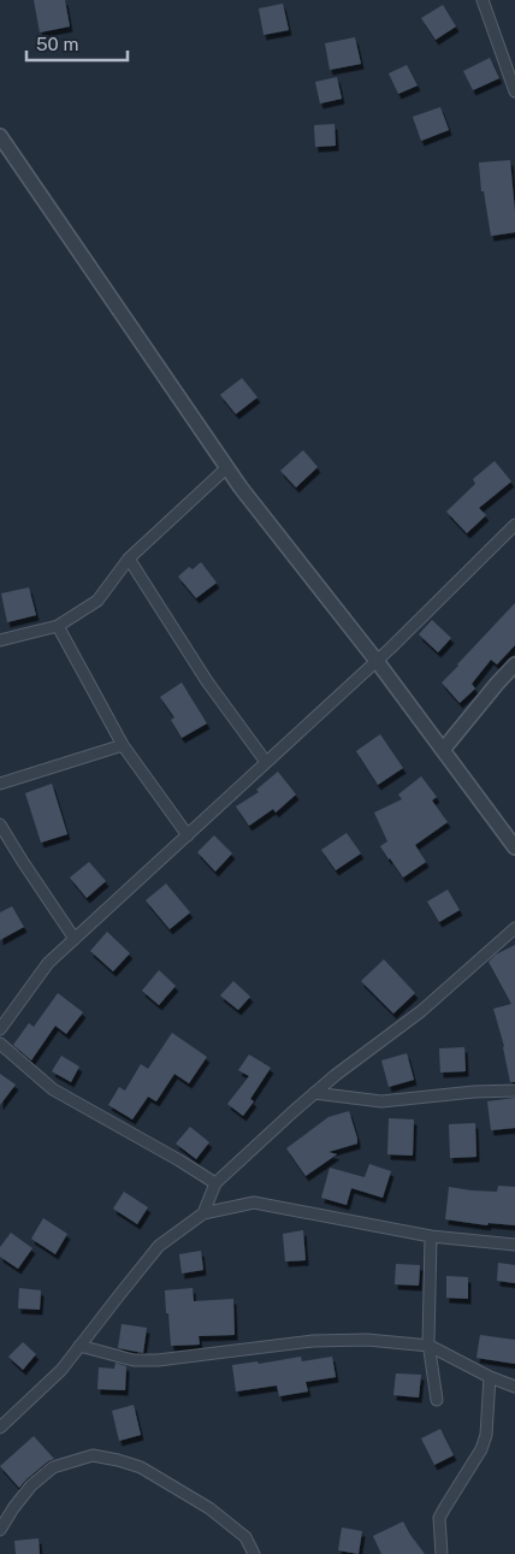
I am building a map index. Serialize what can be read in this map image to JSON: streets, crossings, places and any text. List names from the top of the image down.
{
  "scale_bar": "50 m"
}
